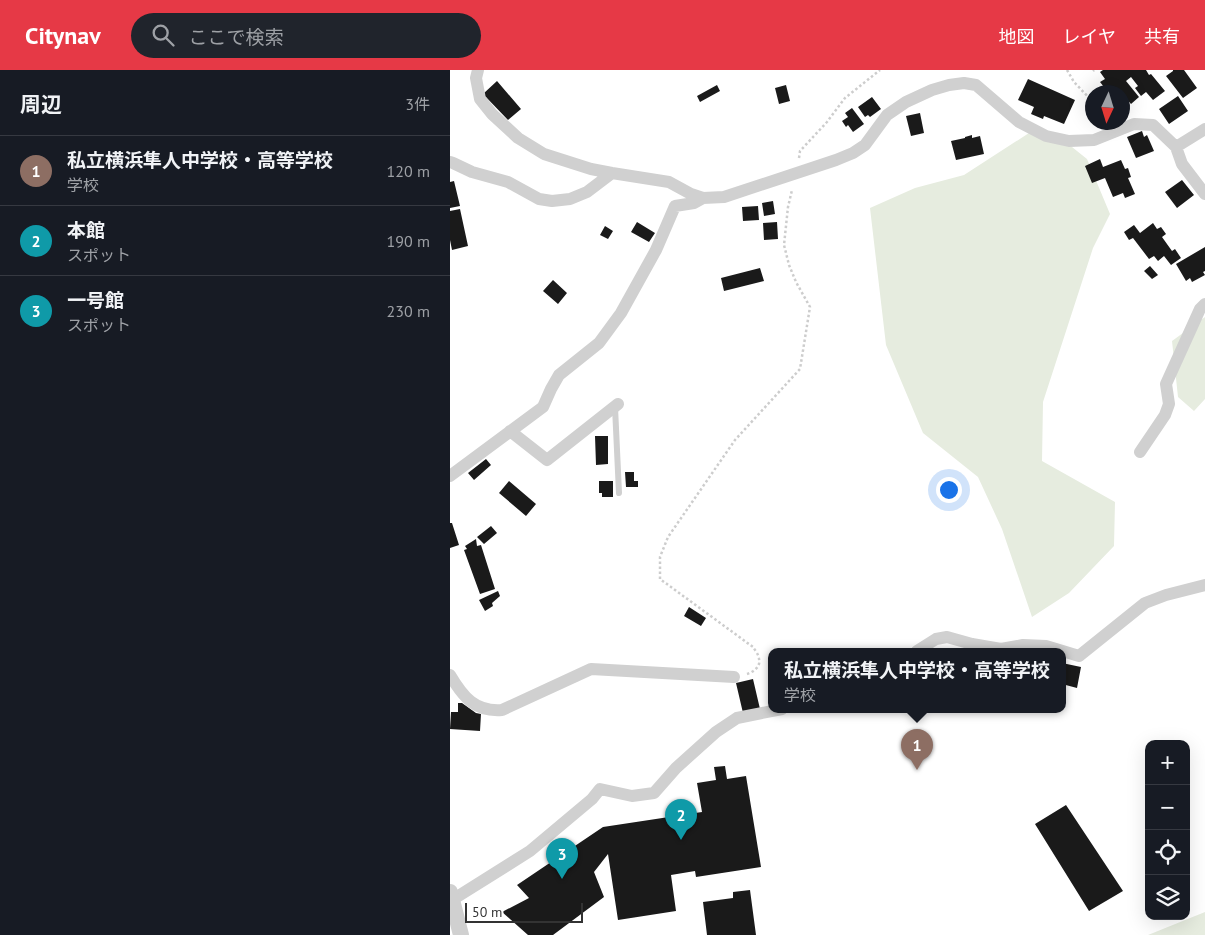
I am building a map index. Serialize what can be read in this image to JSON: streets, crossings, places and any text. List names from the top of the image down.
{
  "scale_bar": "50 m",
  "north": "bottom",
  "page": {
    "header": "Citynav",
    "search": "ここで検索",
    "nav": ["地図", "レイヤ", "共有"],
    "heading": ["周辺", "3件"],
    "list": [
      {
        "mark": "1",
        "name": "私立横浜隼人中学校・高等学校",
        "note": "学校",
        "value": "120 m"
      },
      {
        "mark": "2",
        "name": "本館",
        "note": "スポット",
        "value": "190 m"
      },
      {
        "mark": "3",
        "name": "一号館",
        "note": "スポット",
        "value": "230 m"
      }
    ],
    "popup": ["私立横浜隼人中学校・高等学校", "学校"],
    "pins": ["1", "2", "3"],
    "map_buttons": ["+", "−"],
    "scale": "50 m"
  }
}
